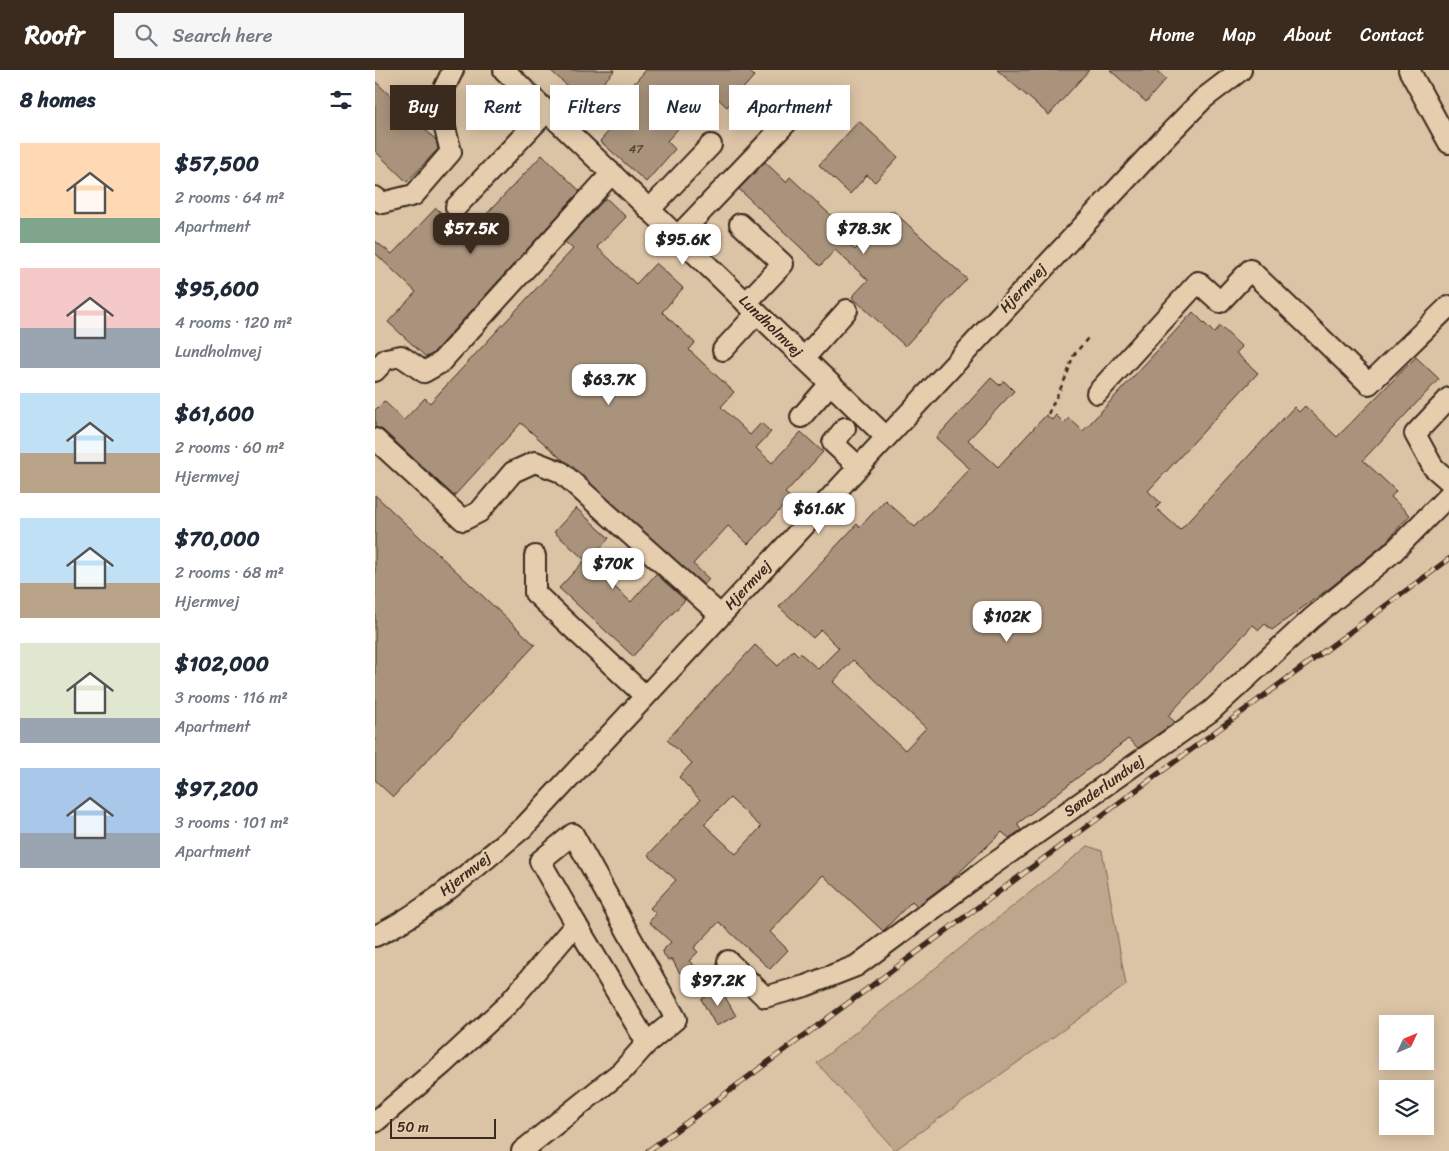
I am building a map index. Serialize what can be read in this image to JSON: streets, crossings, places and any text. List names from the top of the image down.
{
  "streets": {
    "street": ["Hjermvej", "Lundholmvej", "Sønderlundvej"]
  },
  "crossings": [
    ["Hjermvej", "Lundholmvej"]
  ],
  "house_numbers": ["47"],
  "scale_bar": "50 m",
  "north": "top right",
  "page": {
    "header": "Roofr",
    "search": "Search here",
    "nav": [
      "Home",
      "Map",
      "About",
      "Contact"
    ],
    "heading": "8 homes",
    "chip": [
      "Buy",
      "Rent",
      "Filters",
      "New",
      "Apartment"
    ],
    "list": [
      {
        "name": "$57,500",
        "note": "2 rooms · 64 m² · Apartment"
      },
      {
        "name": "$95,600",
        "note": "4 rooms · 120 m² · Lundholmvej"
      },
      {
        "name": "$61,600",
        "note": "2 rooms · 60 m² · Hjermvej"
      },
      {
        "name": "$70,000",
        "note": "2 rooms · 68 m² · Hjermvej"
      },
      {
        "name": "$102,000",
        "note": "3 rooms · 116 m² · Apartment"
      },
      {
        "name": "$97,200",
        "note": "3 rooms · 101 m² · Apartment"
      }
    ],
    "price": [
      "$57.5K",
      "$78.3K",
      "$95.6K",
      "$63.7K",
      "$61.6K",
      "$70K",
      "$102K",
      "$97.2K"
    ],
    "scale": "50 m"
  }
}
